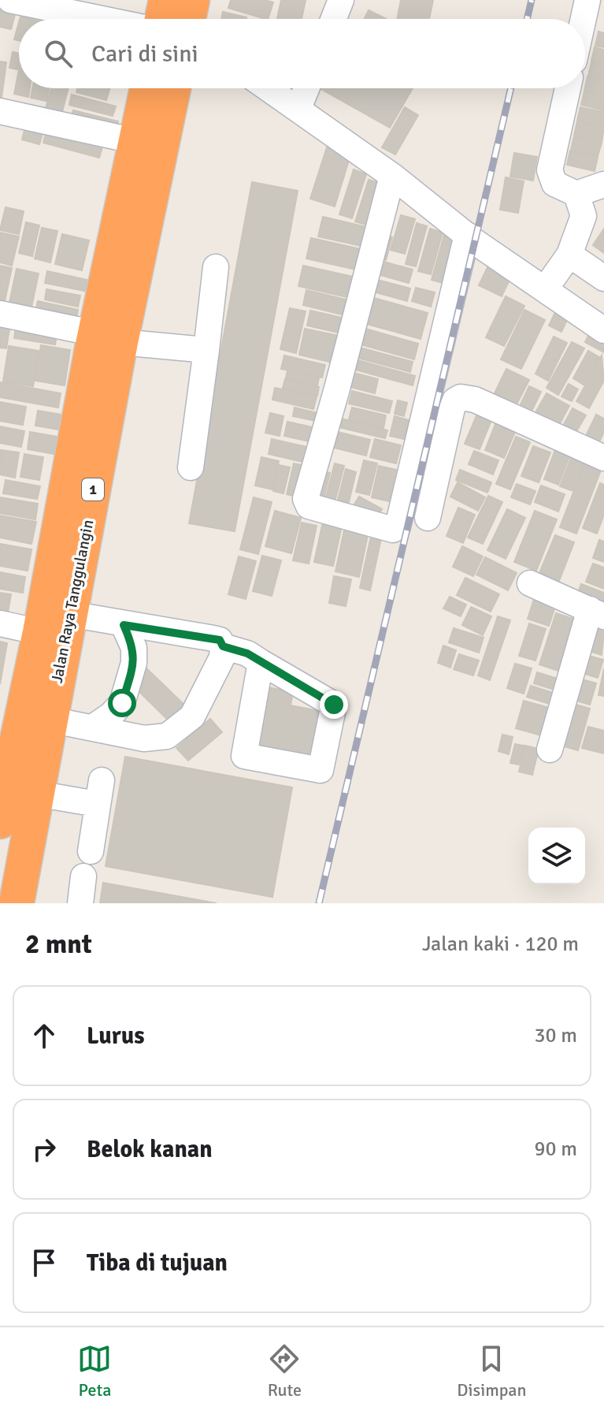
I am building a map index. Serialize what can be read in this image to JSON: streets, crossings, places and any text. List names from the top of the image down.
{
  "streets": {
    "highway": ["1", "Jalan Raya Tanggulangin"]
  },
  "page": {
    "search": "Cari di sini",
    "heading": ["2 mnt", "Jalan kaki · 120 m"],
    "list": [
      ["Lurus", "30 m"],
      ["Belok kanan", "90 m"],
      "Tiba di tujuan"
    ],
    "nav": ["Peta", "Rute", "Disimpan"]
  }
}
